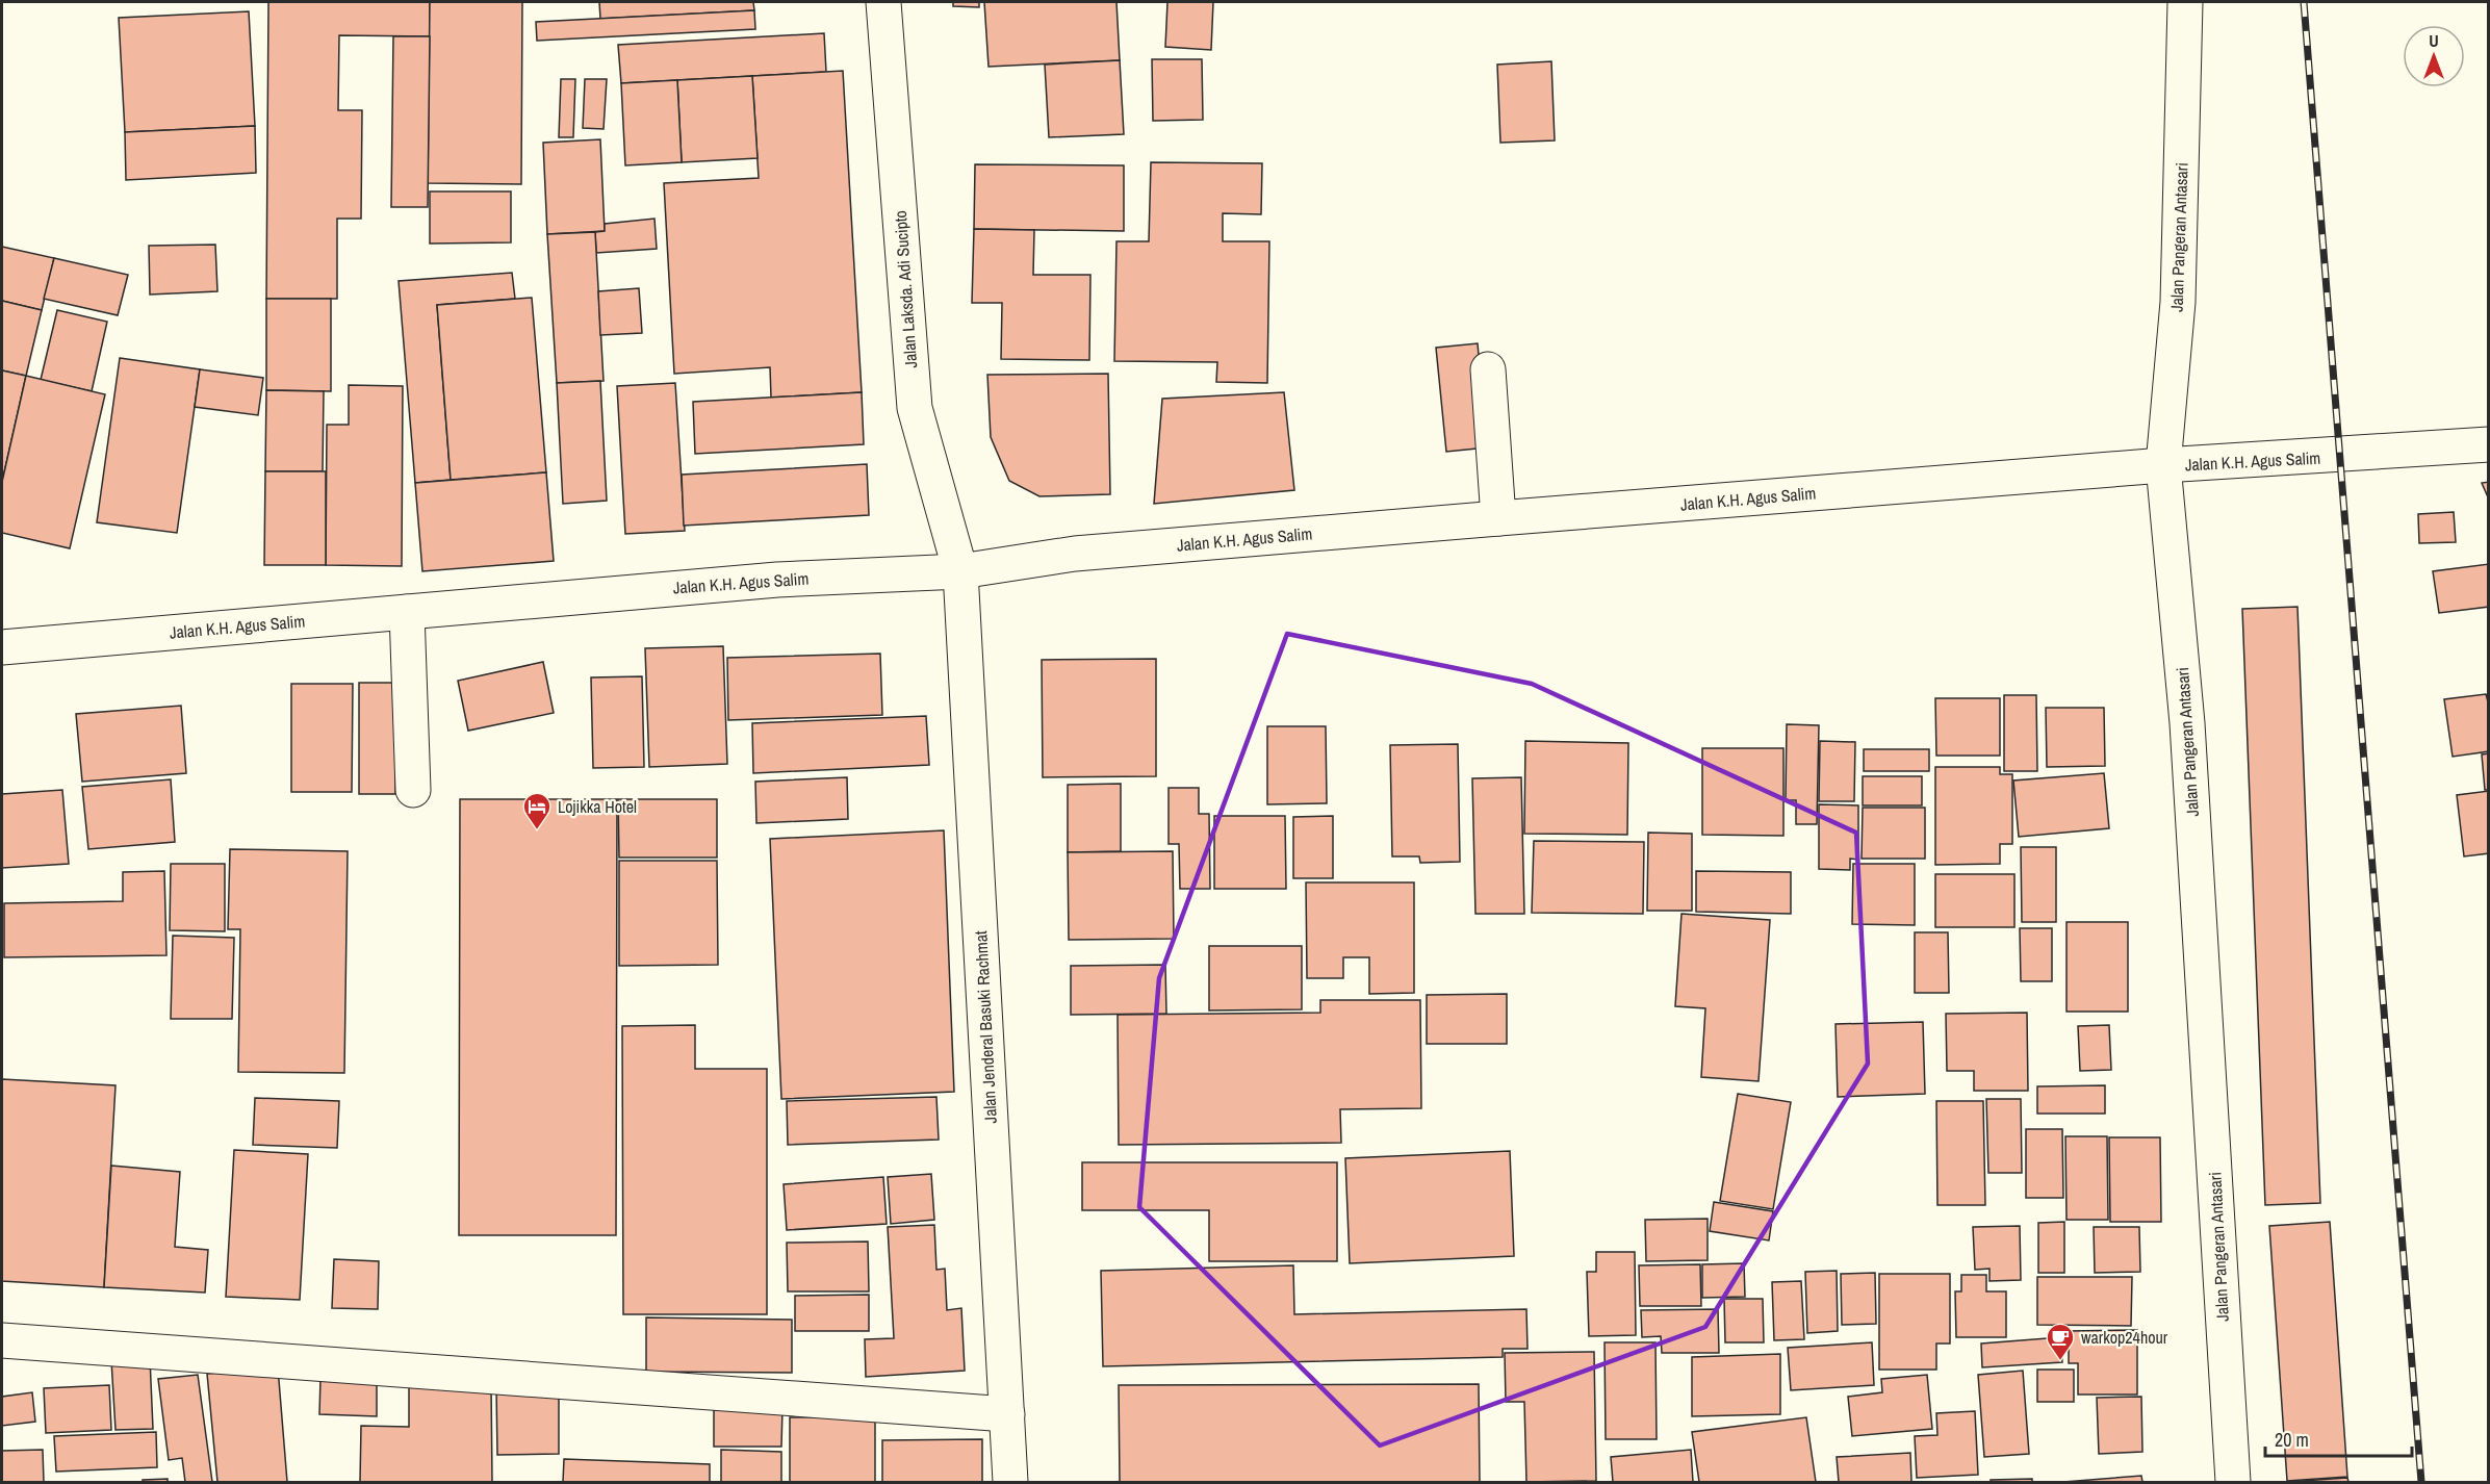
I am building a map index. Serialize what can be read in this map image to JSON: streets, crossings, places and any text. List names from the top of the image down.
{
  "streets": {
    "street": [
      "Jalan Pangeran Antasari",
      "Jalan Laksda. Adi Sucipto",
      "Jalan K.H. Agus Salim",
      "Jalan Jenderal Basuki Rachmat"
    ]
  },
  "crossings": [
    ["Jalan Pangeran Antasari", "Jalan K.H. Agus Salim"],
    ["Jalan Laksda. Adi Sucipto", "Jalan K.H. Agus Salim"],
    ["Jalan Laksda. Adi Sucipto", "Jalan Jenderal Basuki Rachmat"],
    ["Jalan K.H. Agus Salim", "Jalan Jenderal Basuki Rachmat"]
  ],
  "places": {
    "hotel": ["Lojikka Hotel"],
    "cafe": ["warkop24hour"]
  },
  "scale_bar": "20 m",
  "north": "top"
}
